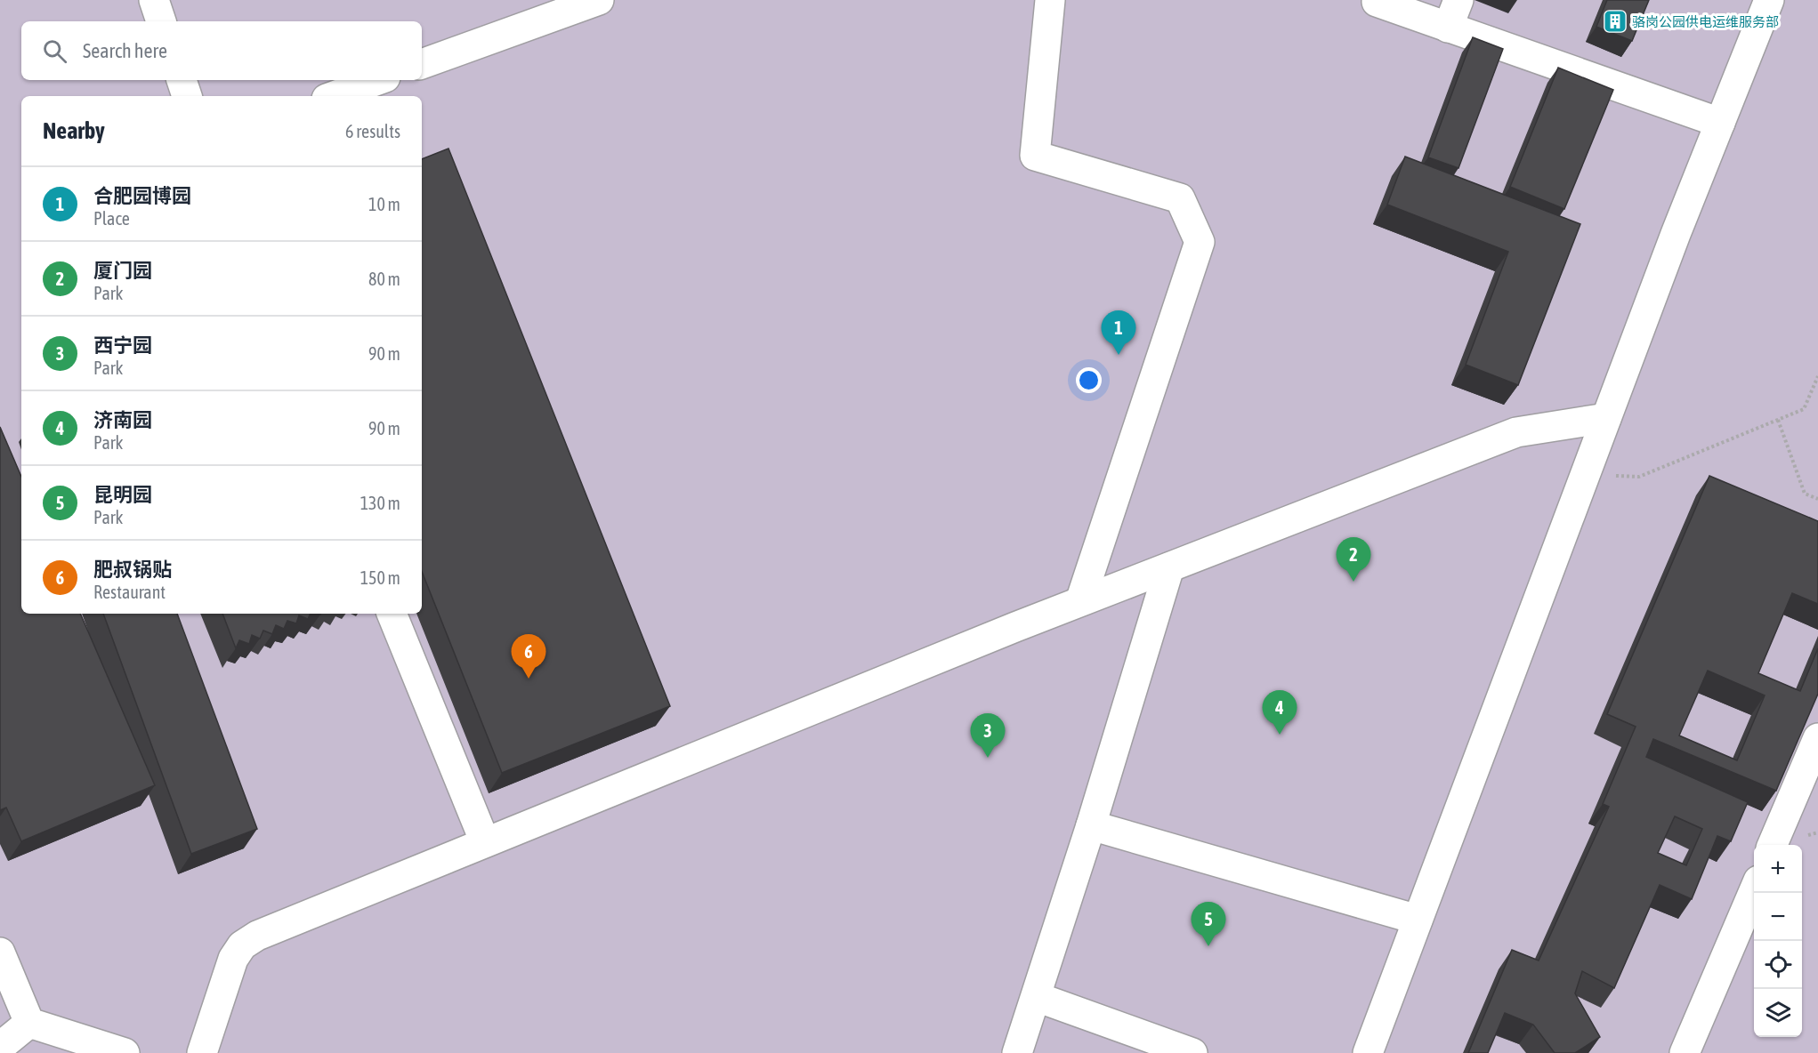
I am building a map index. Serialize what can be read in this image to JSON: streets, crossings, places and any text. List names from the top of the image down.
{
  "places": {
    "building": ["骆岗公园供电运维服务部"]
  },
  "page": {
    "search": "Search here",
    "heading": ["Nearby", "6 results"],
    "list": [
      {
        "mark": "1",
        "name": "合肥园博园",
        "note": "Place",
        "value": "10 m"
      },
      {
        "mark": "2",
        "name": "厦门园",
        "note": "Park",
        "value": "80 m"
      },
      {
        "mark": "3",
        "name": "西宁园",
        "note": "Park",
        "value": "90 m"
      },
      {
        "mark": "4",
        "name": "济南园",
        "note": "Park",
        "value": "90 m"
      },
      {
        "mark": "5",
        "name": "昆明园",
        "note": "Park",
        "value": "130 m"
      },
      {
        "mark": "6",
        "name": "肥叔锅贴",
        "note": "Restaurant",
        "value": "150 m"
      }
    ],
    "pins": [
      "1",
      "2",
      "6",
      "4",
      "3",
      "5"
    ],
    "map_buttons": ["+", "−"]
  }
}
